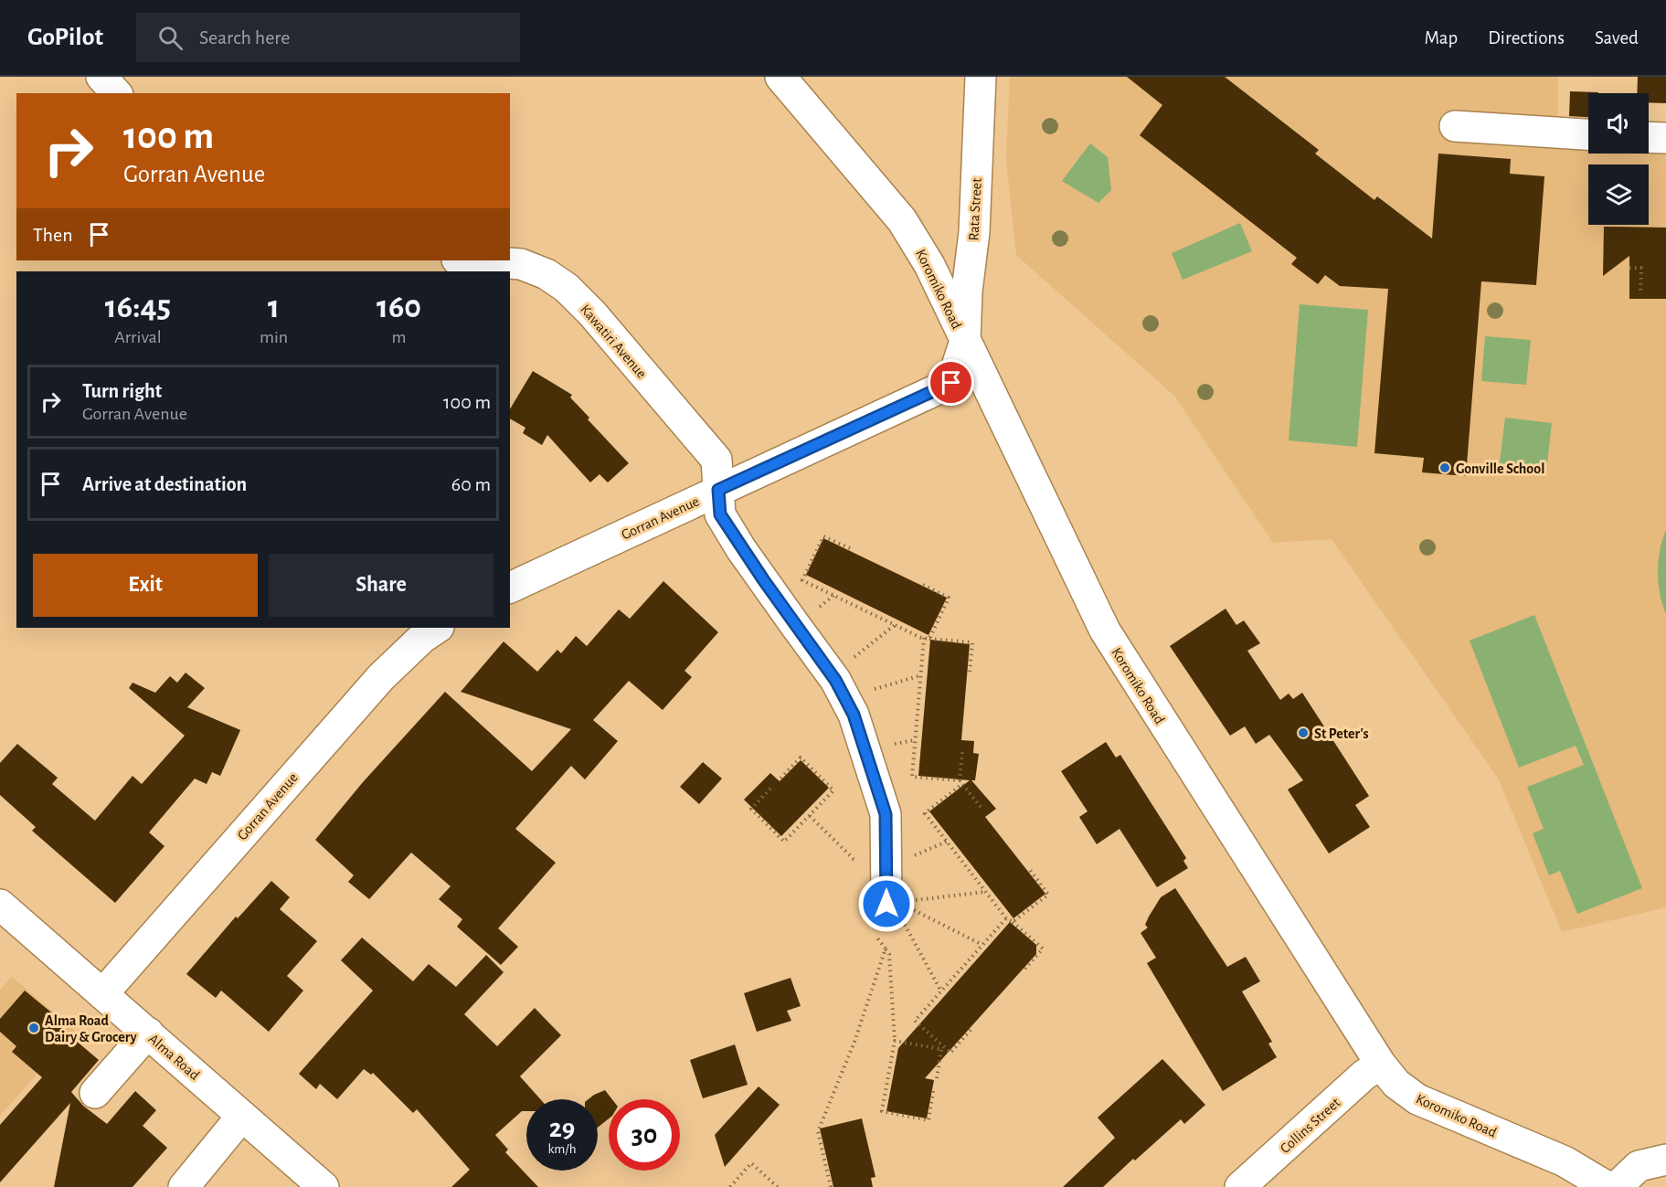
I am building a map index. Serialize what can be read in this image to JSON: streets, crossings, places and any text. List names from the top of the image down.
{
  "streets": {
    "street": [
      "Rata Street",
      "Koromiko Road",
      "Kawatiri Avenue",
      "Gorran Avenue",
      "Alma Road",
      "Collins Street"
    ]
  },
  "crossings": [
    ["Rata Street", "Koromiko Road"],
    ["Rata Street", "Gorran Avenue"],
    ["Koromiko Road", "Gorran Avenue"],
    ["Koromiko Road", "Collins Street"],
    ["Kawatiri Avenue", "Gorran Avenue"],
    ["Gorran Avenue", "Alma Road"]
  ],
  "places": ["Gonville School", "St Peter's", "Alma Road Dairy & Grocery"],
  "page": {
    "header": "GoPilot",
    "search": "Search here",
    "nav": ["Map", "Directions", "Saved"],
    "turn": ["100 m", "Gorran Avenue"],
    "then": "Then",
    "eta": [
      "16:45",
      "Arrival",
      "1",
      "min",
      "160",
      "m"
    ],
    "list": [
      {
        "name": "Turn right",
        "note": "Gorran Avenue",
        "value": "100 m"
      },
      {
        "name": "Arrive at destination",
        "value": "60 m"
      }
    ],
    "buttons": ["Exit", "Share"],
    "speed": "29 km/h",
    "limit": "30"
  }
}
